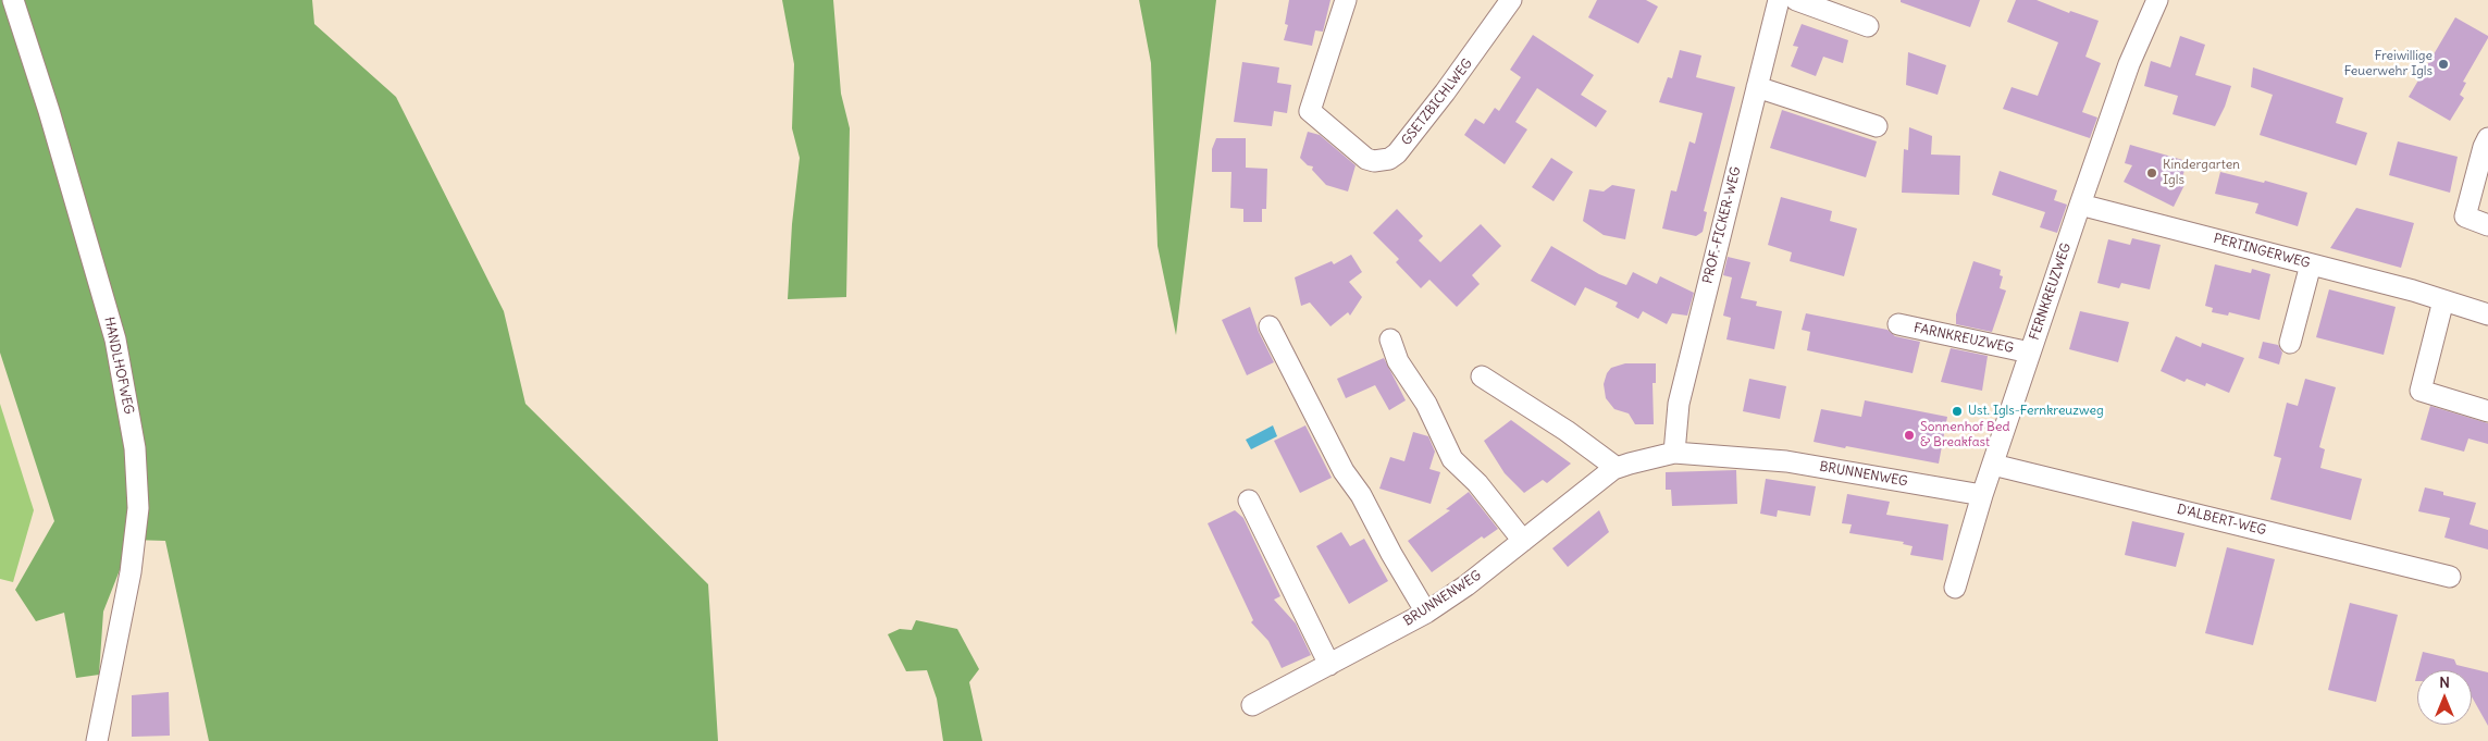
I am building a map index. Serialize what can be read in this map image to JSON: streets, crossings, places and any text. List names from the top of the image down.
{
  "streets": {
    "street": [
      "GSETZBICHLWEG",
      "PROF.-FICKER-WEG",
      "PERTINGERWEG",
      "FERNKREUZWEG",
      "FARNKREUZWEG",
      "HANDLHOFWEG",
      "BRUNNENWEG",
      "D'ALBERT-WEG"
    ]
  },
  "crossings": [
    ["PROF.-FICKER-WEG", "BRUNNENWEG"],
    ["PERTINGERWEG", "FERNKREUZWEG"],
    ["FERNKREUZWEG", "FARNKREUZWEG"],
    ["FERNKREUZWEG", "BRUNNENWEG"],
    ["FERNKREUZWEG", "D'ALBERT-WEG"]
  ],
  "places": [
    "Freiwillige Feuerwehr Igls",
    "Kindergarten Igls",
    "Ust. Igls-Fernkreuzweg",
    "Sonnenhof Bed & Breakfast"
  ],
  "north": "top"
}
